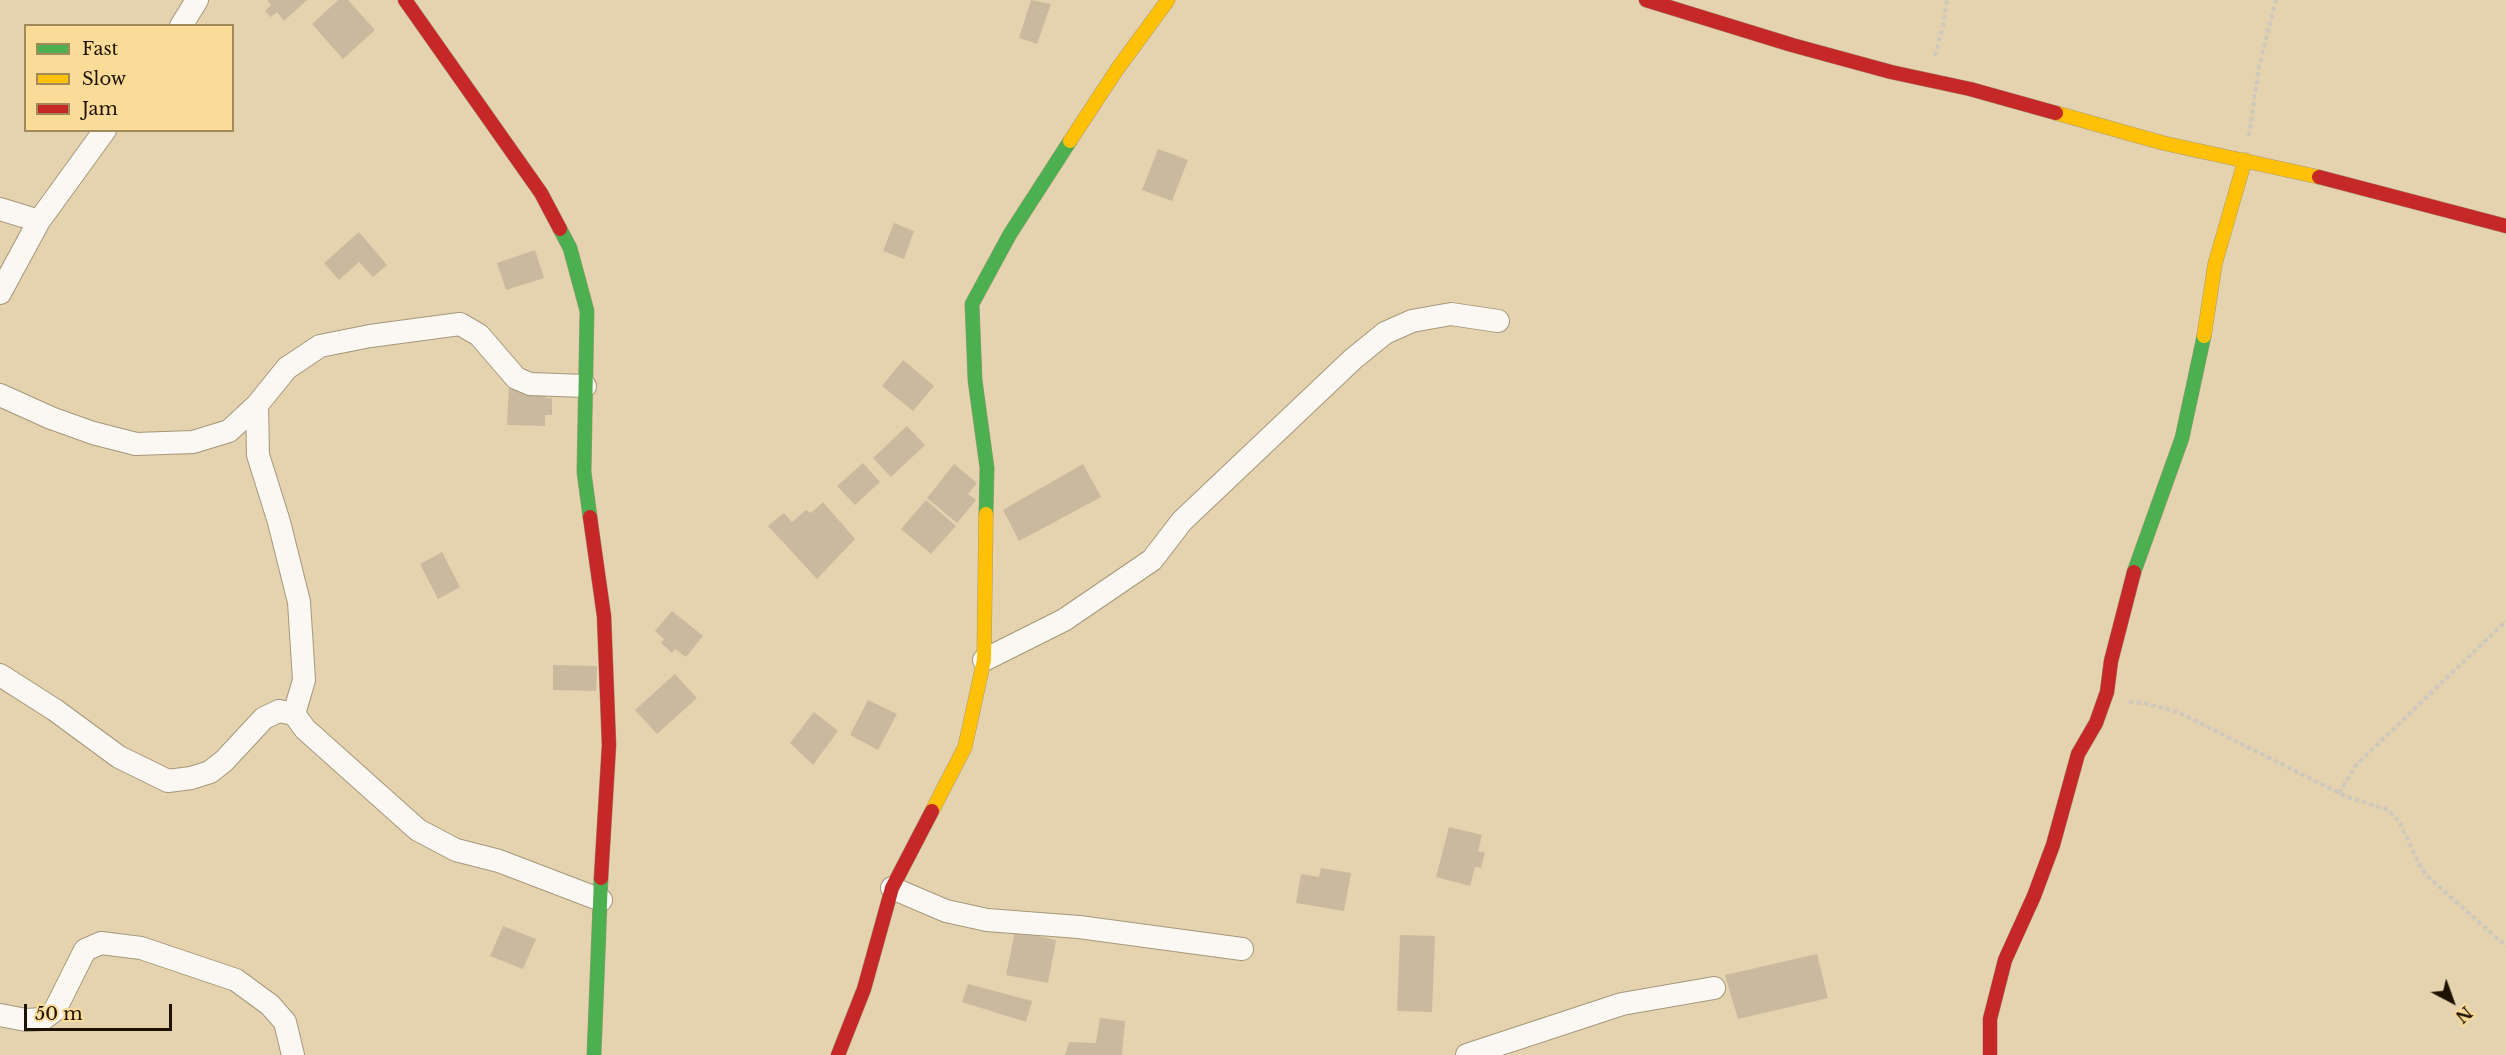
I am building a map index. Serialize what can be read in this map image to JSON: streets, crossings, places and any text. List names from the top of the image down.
{
  "legend": ["Fast", "Slow", "Jam"],
  "scale_bar": "50 m",
  "north": "bottom right"
}
